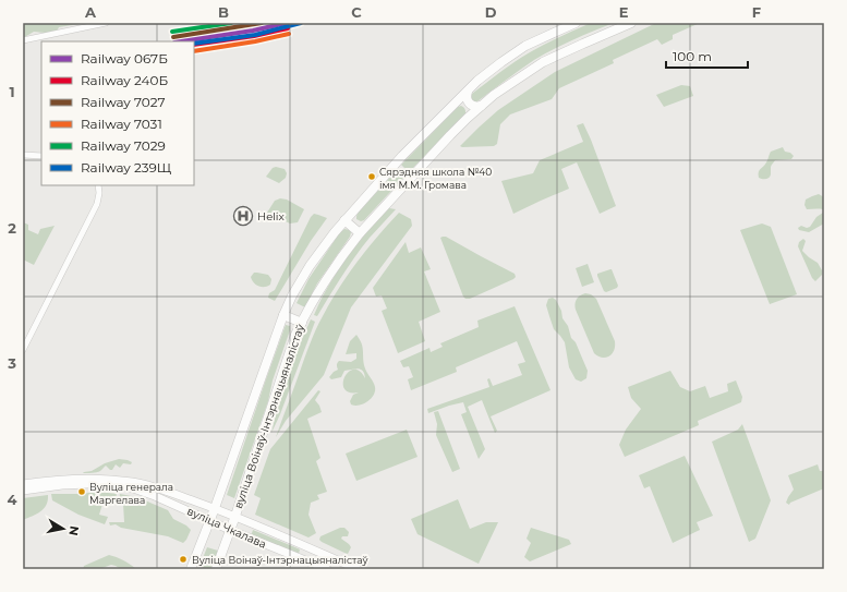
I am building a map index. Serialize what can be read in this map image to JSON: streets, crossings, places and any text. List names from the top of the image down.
{
  "streets": {
    "main road": ["вуліца Воінаў-Інтэрнацыяналістаў", "вуліца Чкалава"]
  },
  "crossings": [
    ["вуліца Воінаў-Інтэрнацыяналістаў", "вуліца Чкалава"]
  ],
  "places": {
    "other": ["Сярэдняя школа №40 імя М.М. Громава", "Вуліца генерала Маргелава", "Вуліца Воінаў-Інтэрнацыяналістаў"],
    "hospital": ["Helix"]
  },
  "lines": [
    "rail line 067Б",
    "rail line 7027",
    "rail line 7029",
    "rail line 239Щ",
    "rail line 240Б",
    "rail line 7031"
  ],
  "legend": [
    "Railway 067Б",
    "Railway 240Б",
    "Railway 7027",
    "Railway 7031",
    "Railway 7029",
    "Railway 239Щ"
  ],
  "scale_bar": "100 m",
  "north": "right",
  "grid": {
    "columns": [
      "A",
      "B",
      "C",
      "D",
      "E",
      "F"
    ],
    "rows": [
      "1",
      "2",
      "3",
      "4"
    ]
  }
}
